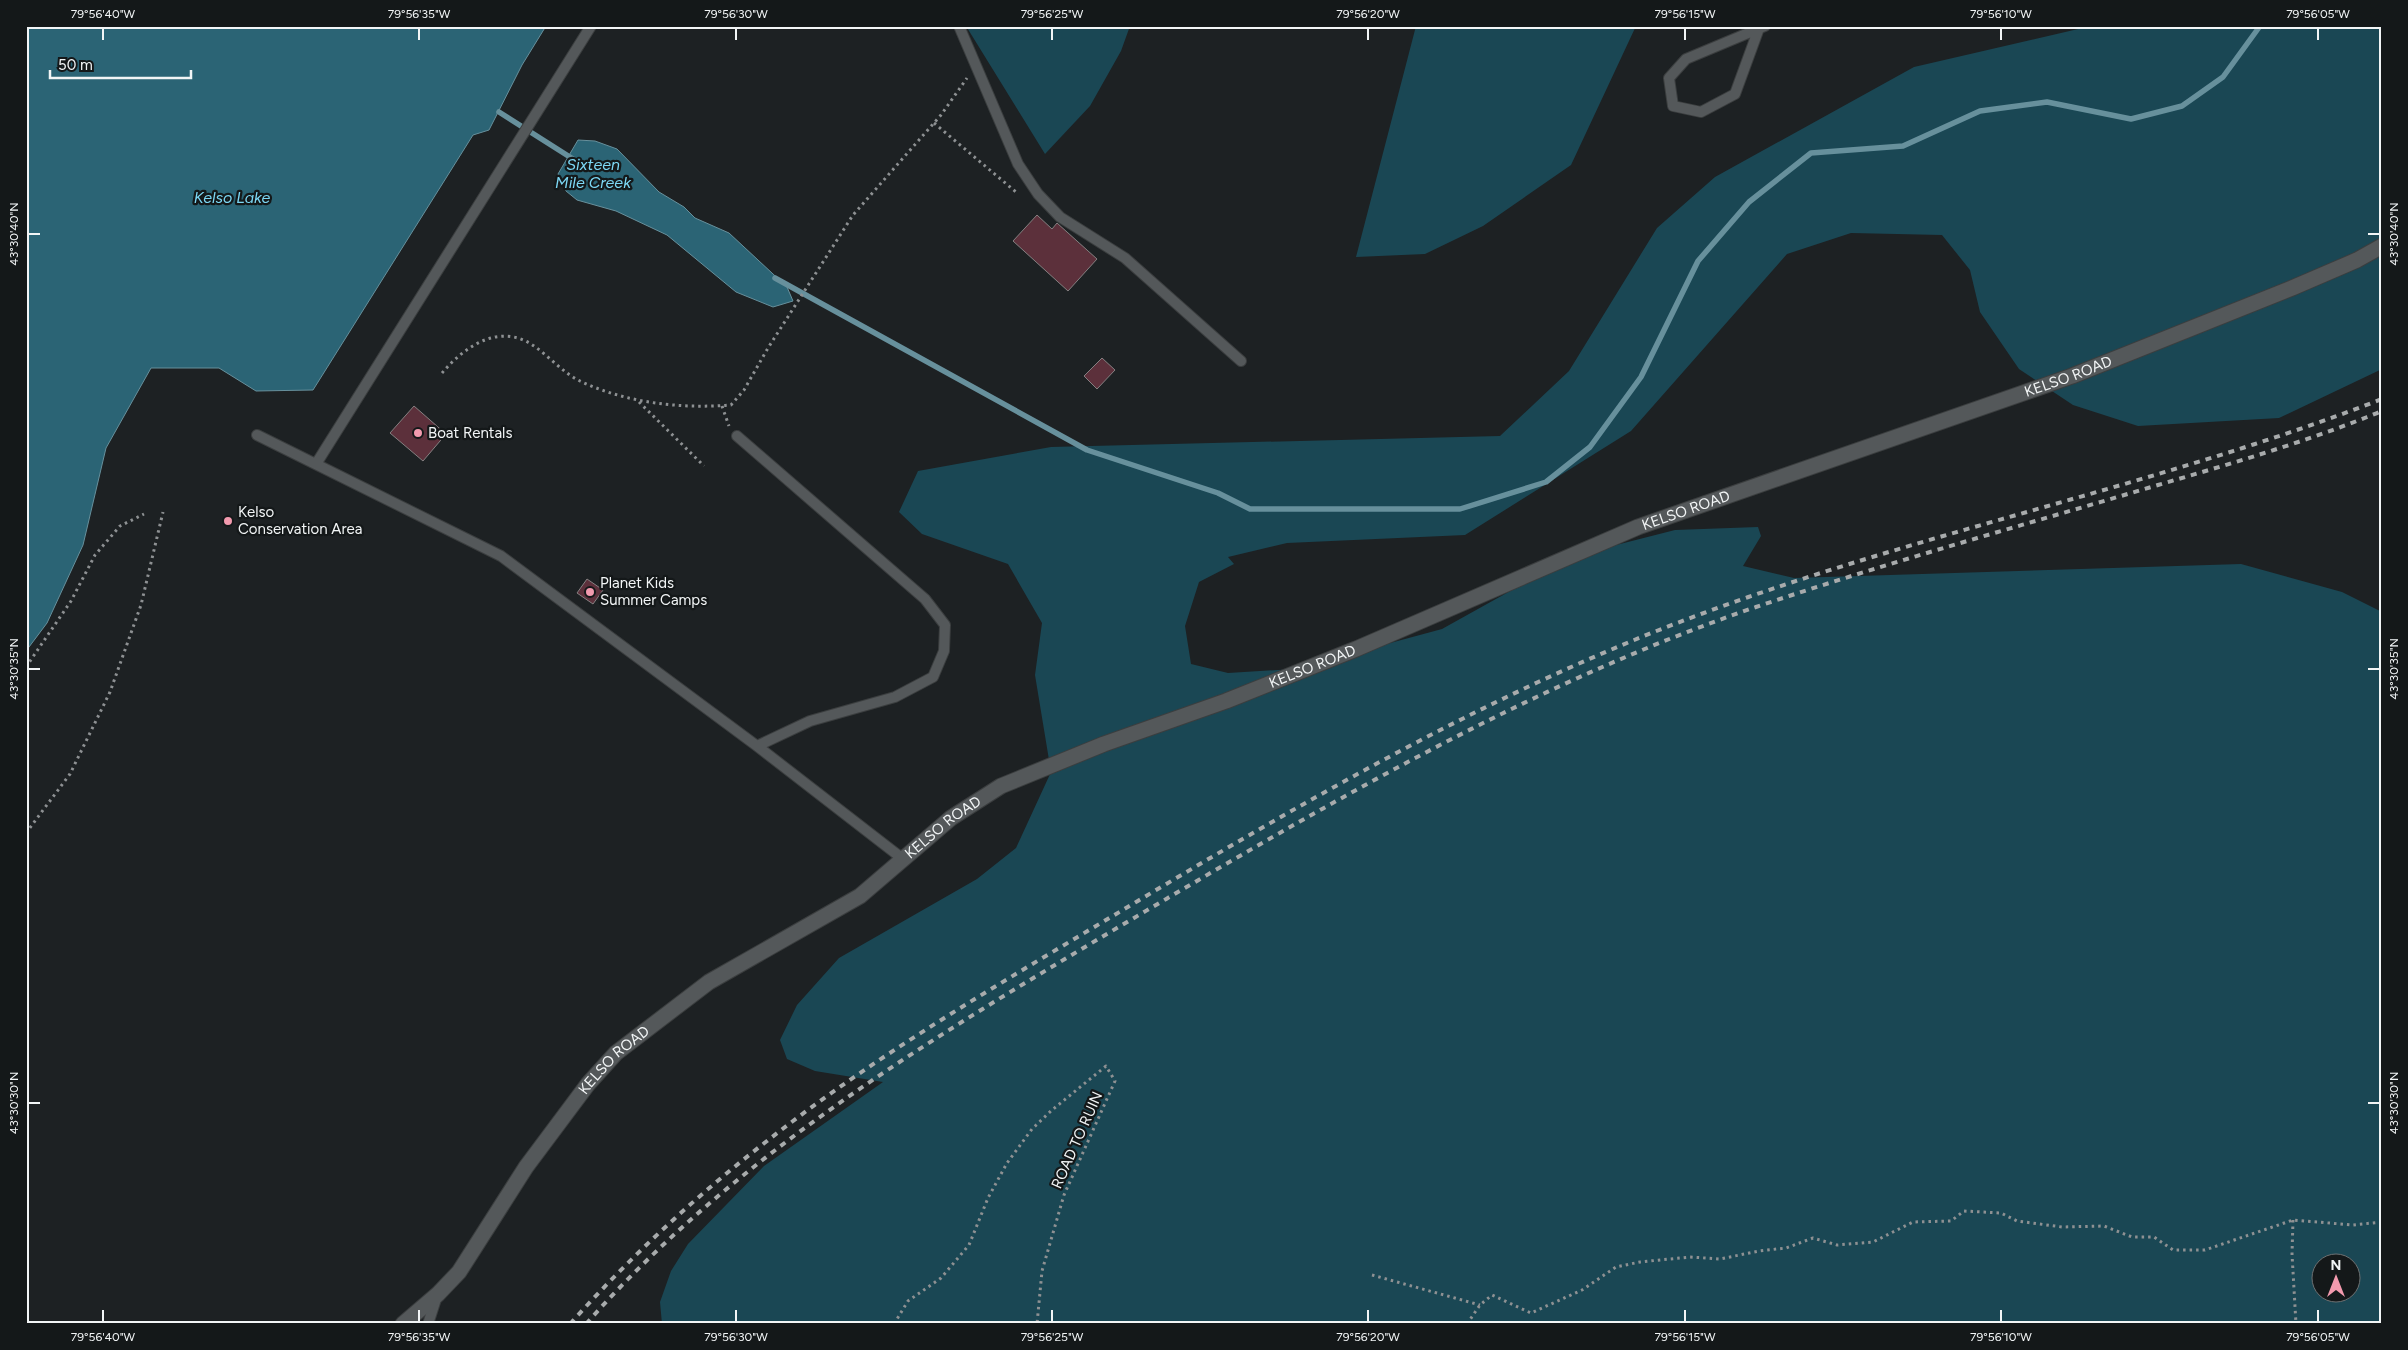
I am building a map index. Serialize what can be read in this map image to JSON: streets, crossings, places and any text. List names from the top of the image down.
{
  "streets": {
    "street": ["KELSO ROAD"],
    "path": ["ROAD TO RUIN"]
  },
  "water": ["Sixteen Mile Creek", "Kelso Lake"],
  "places": ["Boat Rentals", "Kelso Conservation Area", "Planet Kids Summer Camps"],
  "scale_bar": "50 m",
  "north": "top",
  "coordinates": [
    "79°56'40\"W",
    "79°56'35\"W",
    "79°56'30\"W",
    "79°56'25\"W",
    "79°56'20\"W",
    "79°56'15\"W",
    "79°56'10\"W",
    "79°56'05\"W",
    "43°30'40\"N",
    "43°30'35\"N",
    "43°30'30\"N"
  ]
}
